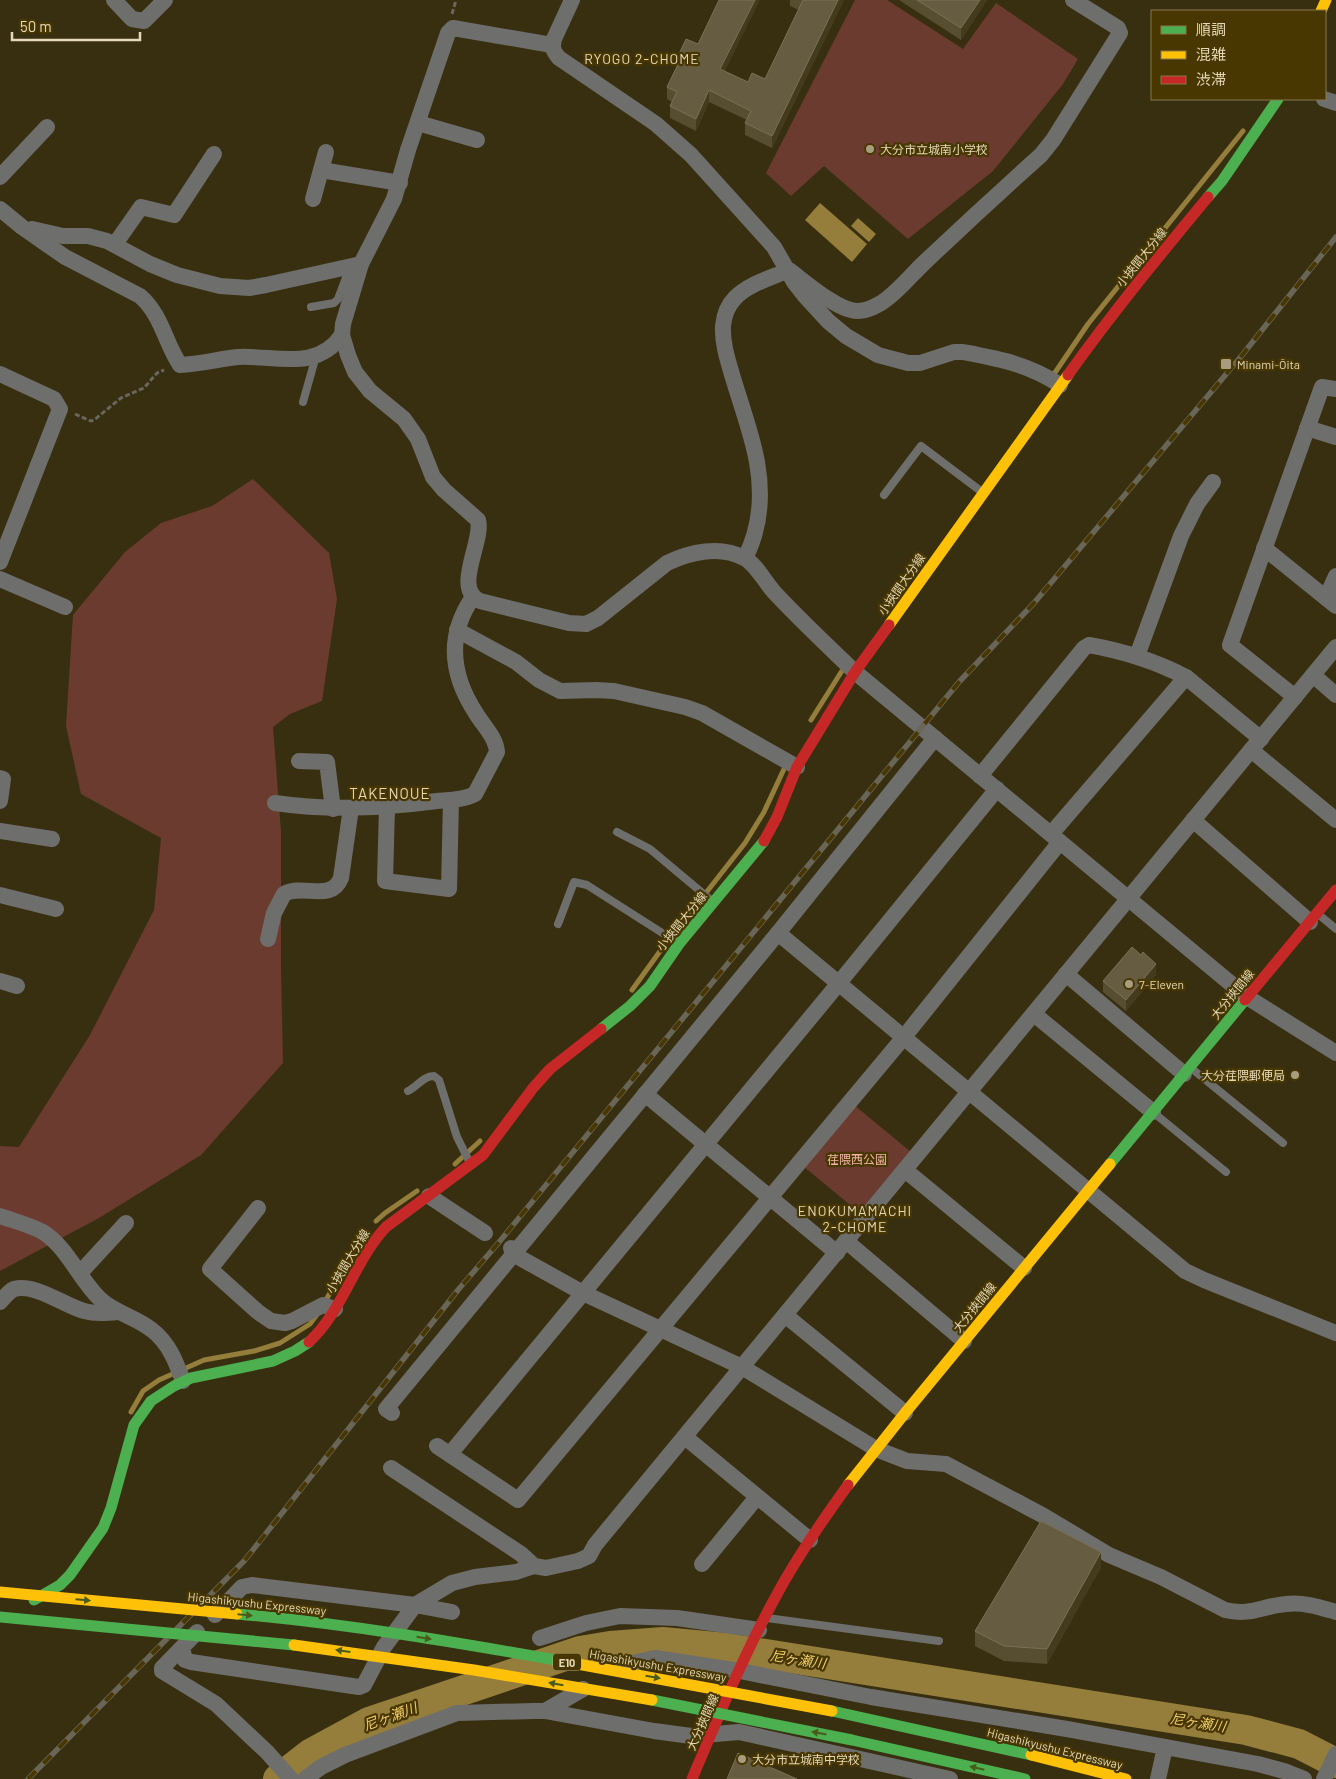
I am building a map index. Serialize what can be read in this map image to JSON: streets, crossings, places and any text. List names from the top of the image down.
{
  "streets": {
    "main road": [
      "小挾間大分線",
      "大分挾間線",
      "Higashikyushu Expressway",
      "E10"
    ]
  },
  "districts": ["RYOGO 2-CHOME", "TAKENOUE", "ENOKUMAMACHI 2-CHOME"],
  "water": ["尼ヶ瀬川"],
  "parks": ["荏隈西公園"],
  "places": {
    "other": [
      "大分市立城南小学校",
      "7-Eleven",
      "大分荏隈郵便局",
      "大分市立城南中学校"
    ],
    "transit": ["Minami-Ōita"]
  },
  "legend": ["順調", "混雑", "渋滞"],
  "scale_bar": "50 m"
}
